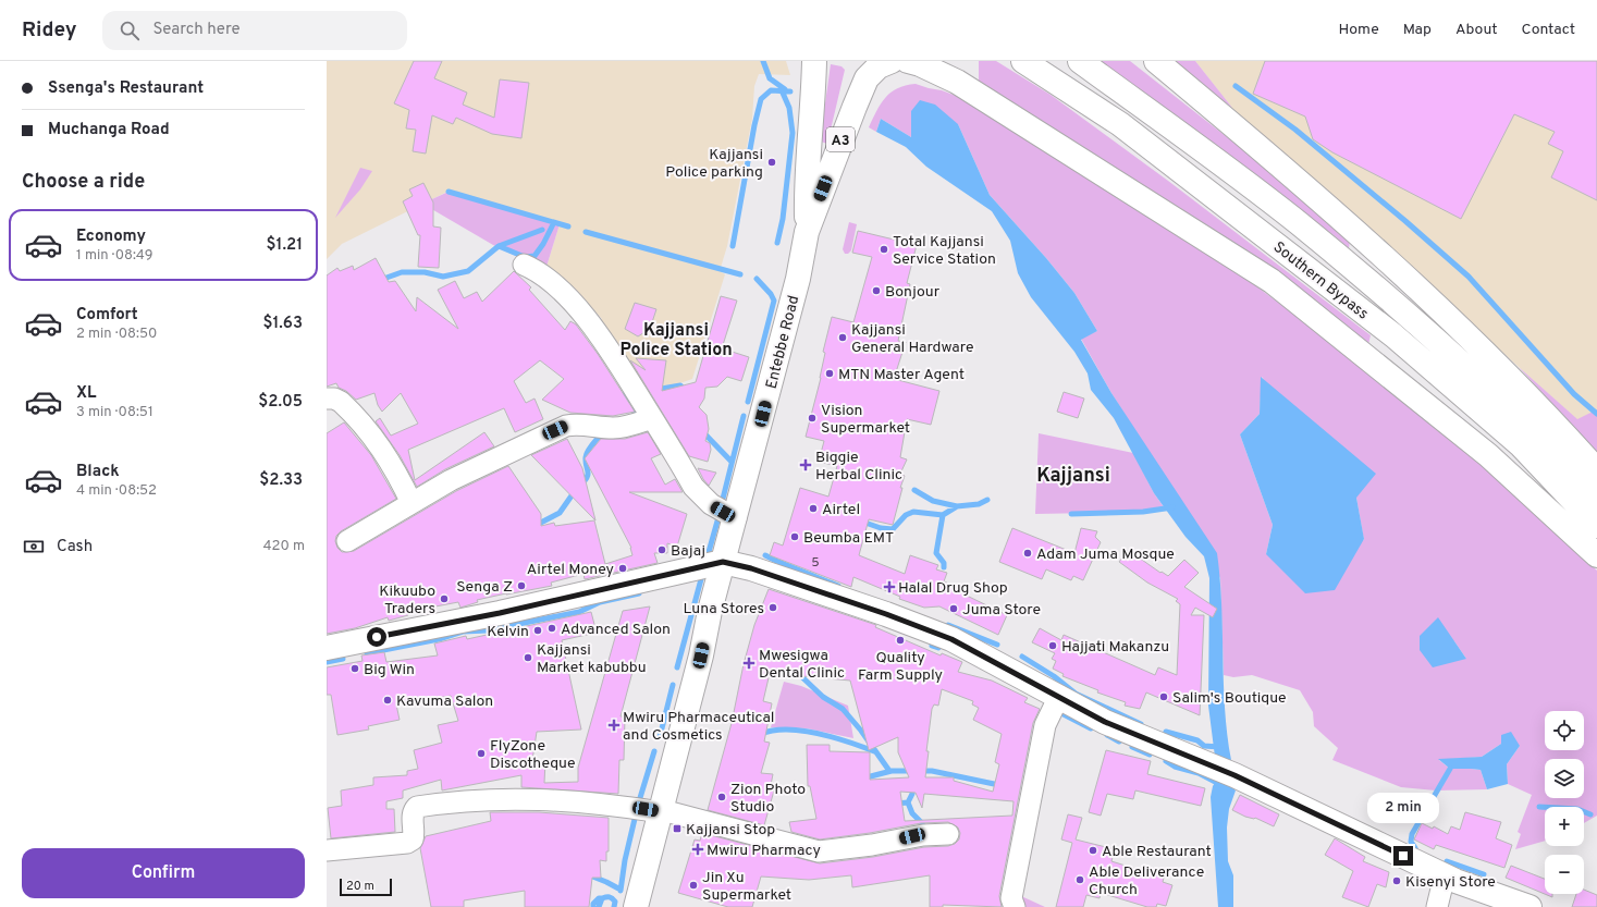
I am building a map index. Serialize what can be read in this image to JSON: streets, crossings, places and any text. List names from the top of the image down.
{
  "streets": {
    "main road": ["A3", "Southern Bypass", "Entebbe Road"]
  },
  "crossings": [
    ["A3", "Entebbe Road"]
  ],
  "districts": ["Kajjansi Police Station", "Kajjansi"],
  "places": {
    "other": [
      "Kajjansi Police parking",
      "Total Kajjansi Service Station",
      "Bonjour",
      "Kajjansi General Hardware",
      "MTN Master Agent",
      "Vision Supermarket",
      "Airtel",
      "Beumba EMT",
      "Bajaj",
      "Adam Juma Mosque",
      "Airtel Money",
      "Senga Z",
      "Kikuubo Traders",
      "Luna Stores",
      "Juma Store",
      "Advanced Salon",
      "Kelvin",
      "Quality Farm Supply",
      "Hajjati Makanzu",
      "Kajjansi Market kabubbu",
      "Big Win",
      "Salim's Boutique",
      "Kavuma Salon",
      "FlyZone Discotheque",
      "Zion Photo Studio",
      "Able Restaurant",
      "Able Deliverance Church",
      "Kisenyi Store",
      "Jin Xu Supermarket"
    ],
    "health": [
      "Biggie Herbal Clinic",
      "Halal Drug Shop",
      "Mwesigwa Dental Clinic",
      "Mwiru Pharmaceutical and Cosmetics",
      "Mwiru Pharmacy"
    ],
    "transit": ["Kajjansi Stop"]
  },
  "house_numbers": ["5"],
  "scale_bar": "20 m",
  "page": {
    "header": "Ridey",
    "search": "Search here",
    "nav": [
      "Home",
      "Map",
      "About",
      "Contact"
    ],
    "banner": ["Ssenga's Restaurant", "Muchanga Road"],
    "heading": "Choose a ride",
    "list": [
      {
        "name": "Economy",
        "note": "1 min · 08:49",
        "value": "$1.21"
      },
      {
        "name": "Comfort",
        "note": "2 min · 08:50",
        "value": "$1.63"
      },
      {
        "name": "XL",
        "note": "3 min · 08:51",
        "value": "$2.05"
      },
      {
        "name": "Black",
        "note": "4 min · 08:52",
        "value": "$2.33"
      }
    ],
    "pay": ["Cash", "420 m"],
    "map_buttons": ["+", "−"],
    "bubble": "2 min",
    "buttons": "Confirm",
    "scale": "20 m"
  }
}
